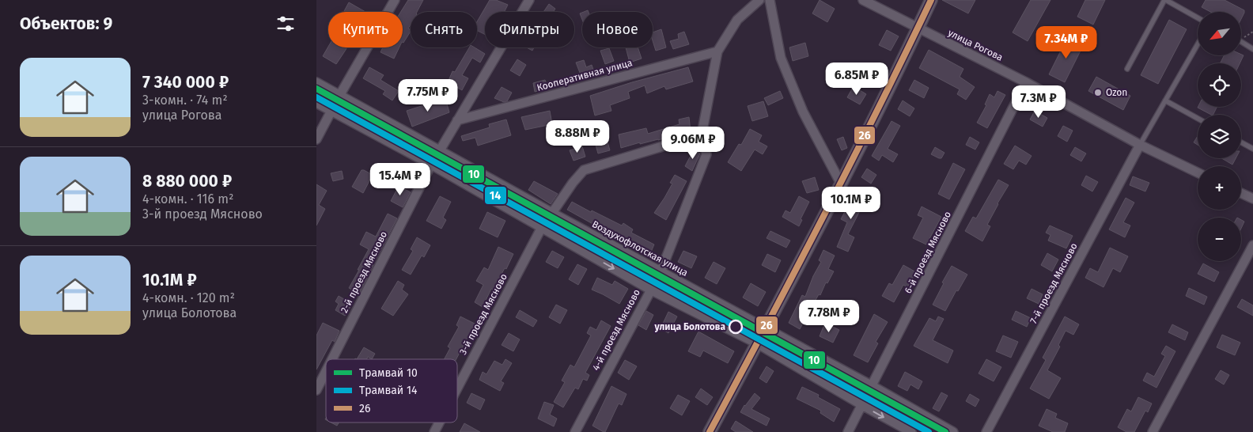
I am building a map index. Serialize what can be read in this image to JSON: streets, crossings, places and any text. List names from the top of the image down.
{
  "streets": {
    "street": [
      "улица Рогова",
      "Кооперативная улица",
      "Воздухофлотская улица",
      "6-й проезд Мясново",
      "2-й проезд Мясново",
      "7-й проезд Мясново",
      "3-й проезд Мясново",
      "4-й проезд Мясново"
    ]
  },
  "crossings": [
    ["улица Рогова", "6-й проезд Мясново"],
    ["улица Рогова", "7-й проезд Мясново"],
    ["Кооперативная улица", "4-й проезд Мясново"],
    ["Воздухофлотская улица", "6-й проезд Мясново"],
    ["Воздухофлотская улица", "4-й проезд Мясново"]
  ],
  "places": ["Ozon", "улица Болотова"],
  "lines": ["transit line 26", "tram line 10", "tram line 14"],
  "legend": ["Трамвай 10", "Трамвай 14", "26"],
  "north": "bottom left",
  "page": {
    "heading": "Объектов: 9",
    "map_buttons": ["+", "−"],
    "chip": [
      "Купить",
      "Снять",
      "Фильтры",
      "Новое"
    ],
    "price": [
      "7.34M ₽",
      "6.85M ₽",
      "7.75M ₽",
      "7.3M ₽",
      "8.88M ₽",
      "9.06M ₽",
      "15.4M ₽",
      "10.1M ₽",
      "7.78M ₽"
    ],
    "list": [
      {
        "name": "7 340 000 ₽",
        "note": "3-комн. · 74 m² · улица Рогова"
      },
      {
        "name": "8 880 000 ₽",
        "note": "4-комн. · 116 m² · 3-й проезд Мясново"
      },
      {
        "name": "10.1M ₽",
        "note": "4-комн. · 120 m² · улица Болотова"
      }
    ]
  }
}
